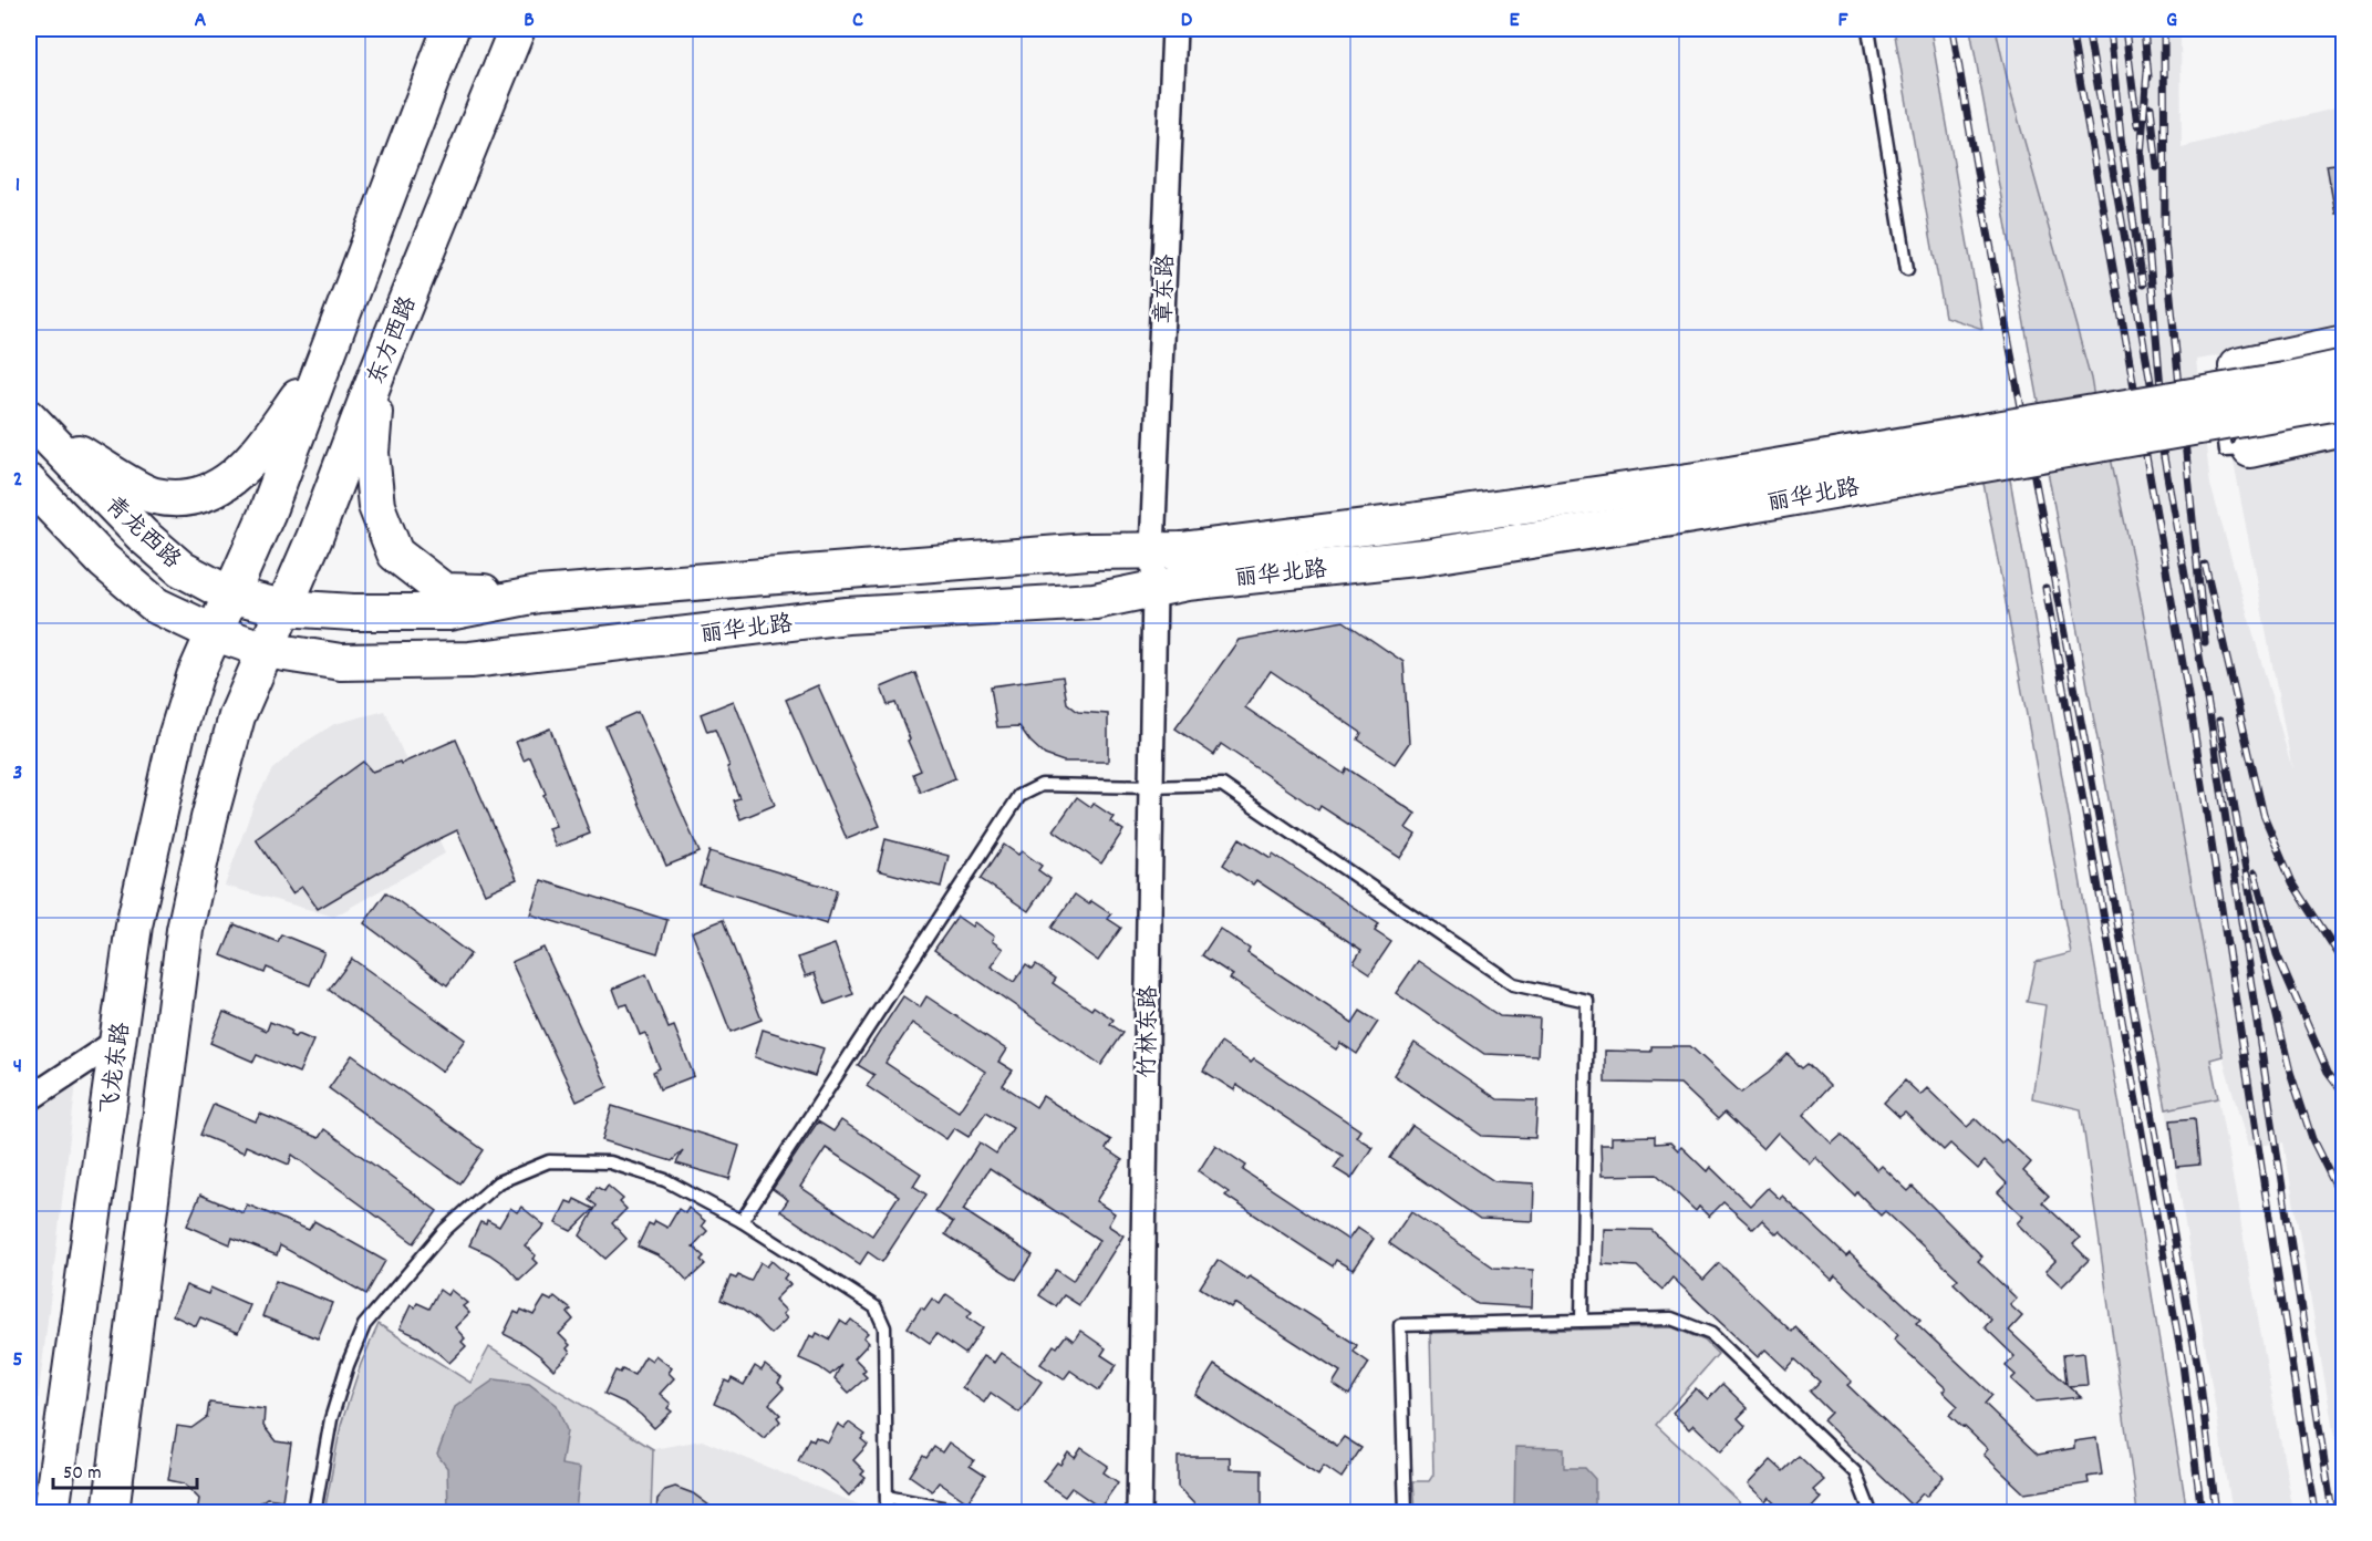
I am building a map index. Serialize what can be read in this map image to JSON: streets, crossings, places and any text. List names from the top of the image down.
{
  "streets": {
    "main road": [
      "东方西路",
      "丽华北路",
      "青龙西路",
      "飞龙东路"
    ],
    "street": ["章东路", "竹林东路"]
  },
  "crossings": [
    ["章东路", "丽华北路"],
    ["章东路", "竹林东路"],
    ["东方西路", "丽华北路"],
    ["东方西路", "青龙西路"],
    ["丽华北路", "青龙西路"],
    ["丽华北路", "竹林东路"],
    ["丽华北路", "飞龙东路"],
    ["青龙西路", "飞龙东路"]
  ],
  "scale_bar": "50 m",
  "grid": {
    "columns": [
      "A",
      "B",
      "C",
      "D",
      "E",
      "F",
      "G"
    ],
    "rows": [
      "1",
      "2",
      "3",
      "4",
      "5"
    ]
  }
}
